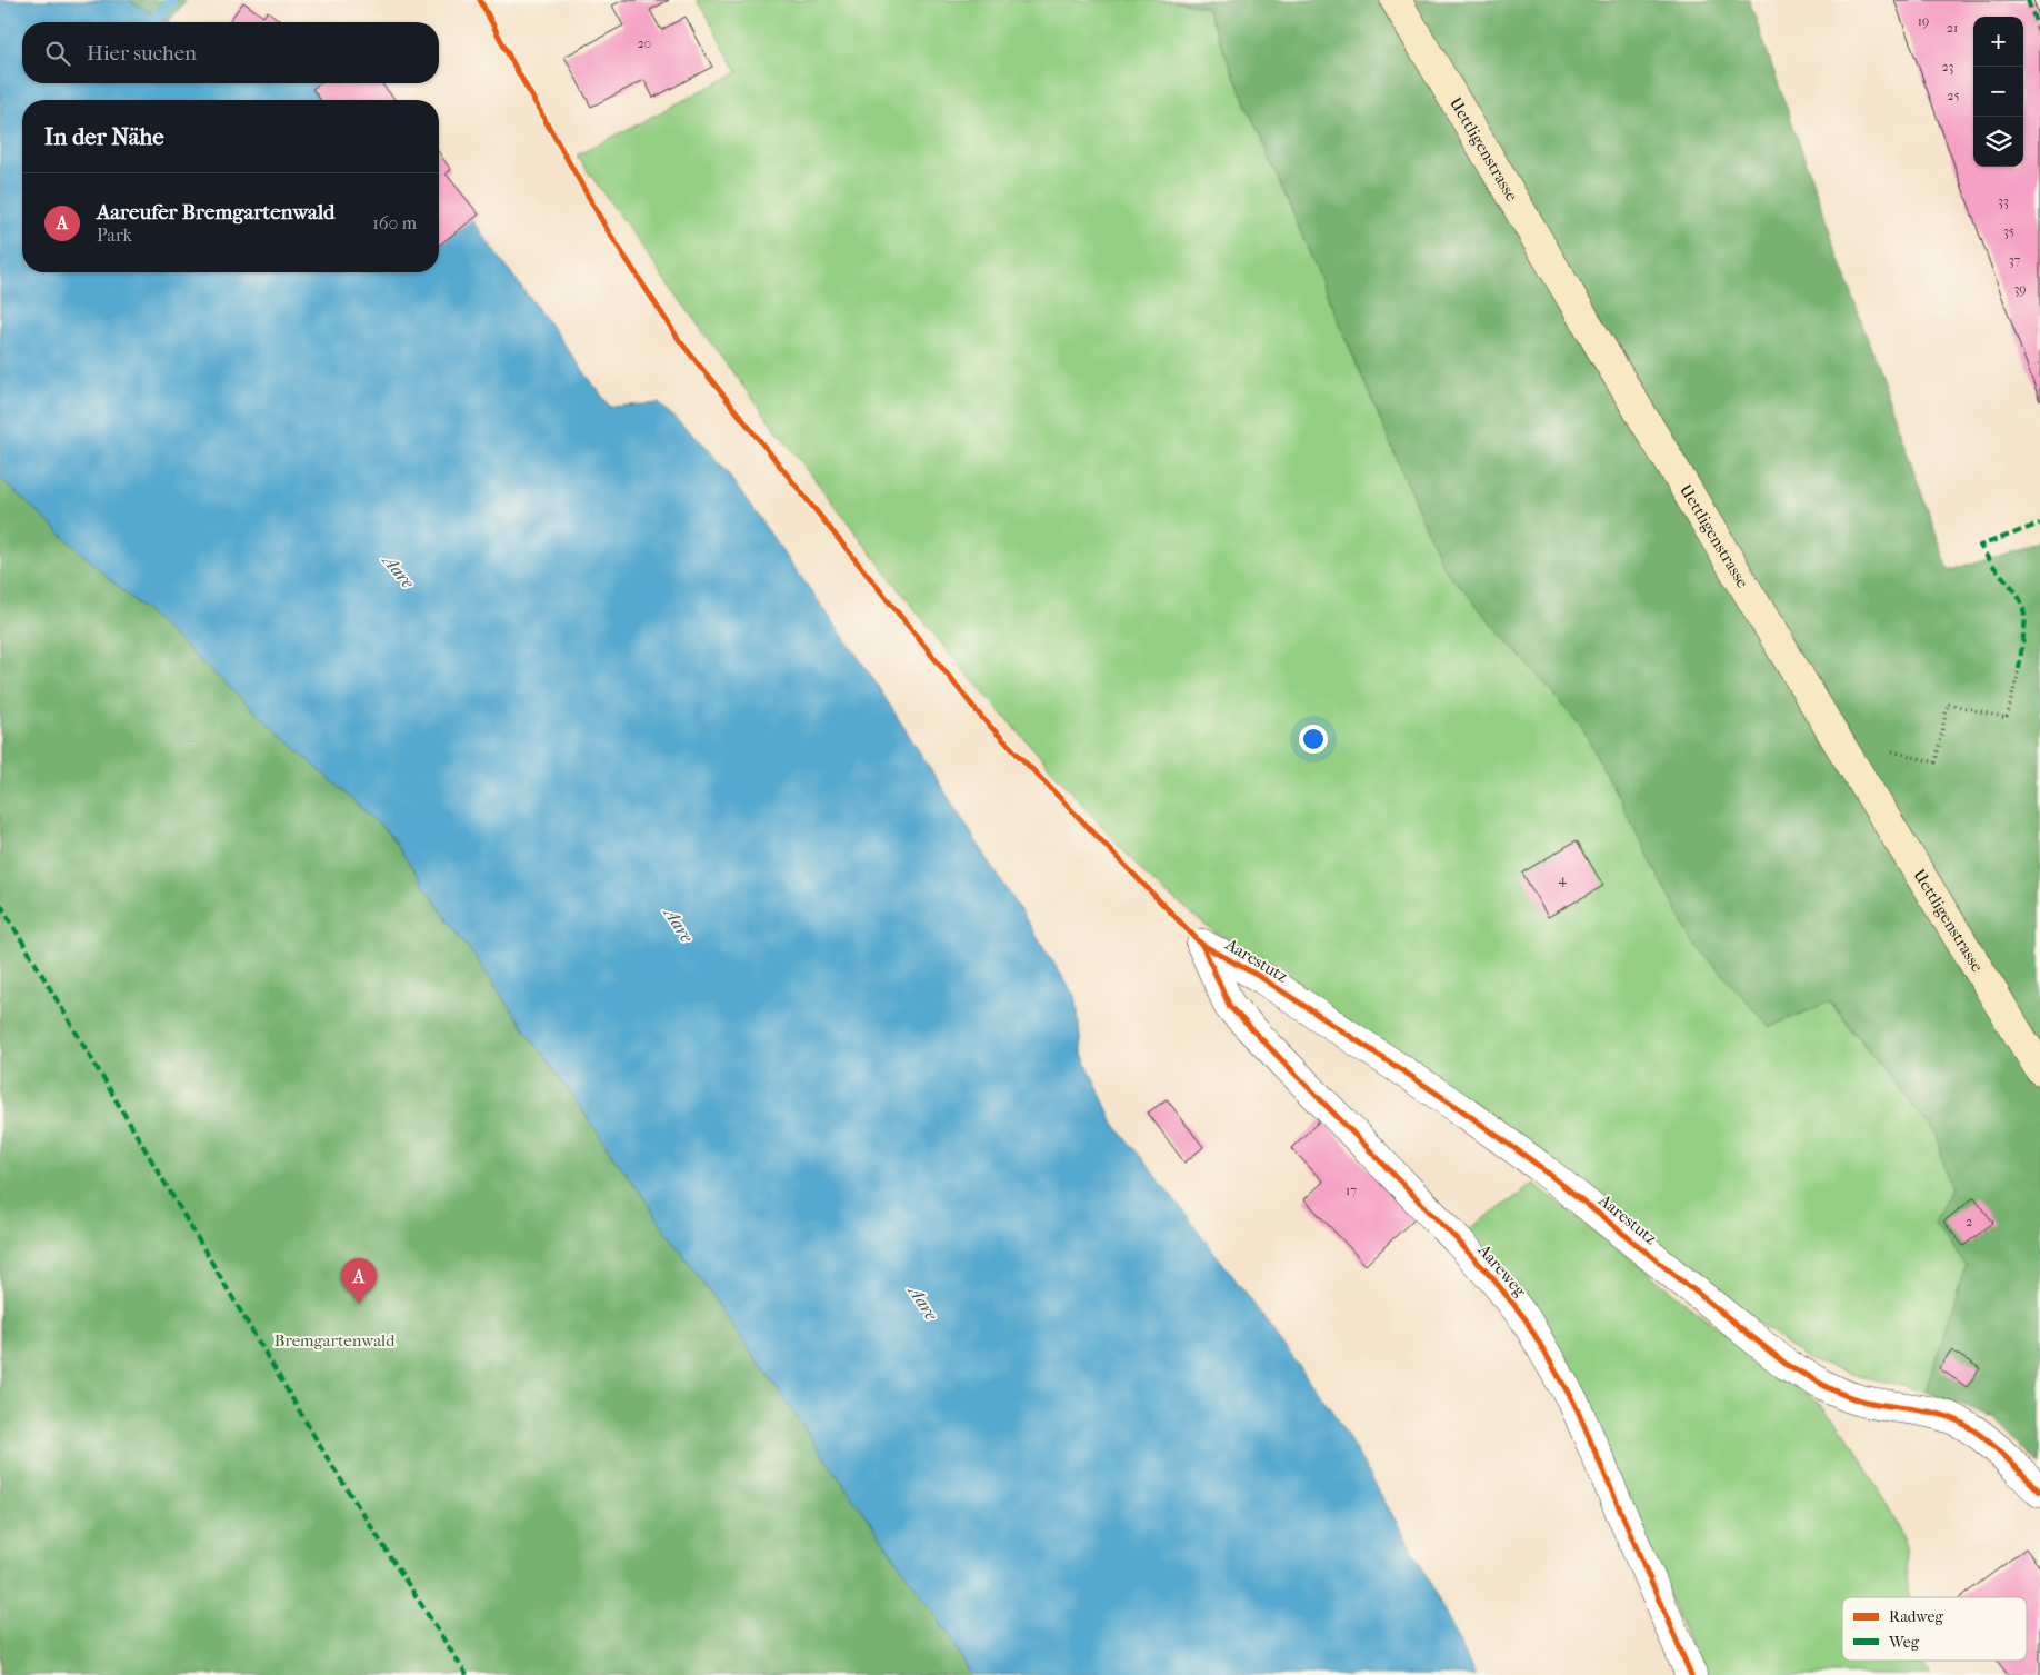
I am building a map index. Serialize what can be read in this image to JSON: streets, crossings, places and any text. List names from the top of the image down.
{
  "streets": {
    "main road": ["Uettligenstrasse"],
    "street": ["Aarestutz", "Aareweg"]
  },
  "crossings": [
    ["Aarestutz", "Aareweg"]
  ],
  "water": ["Aare"],
  "parks": ["Bremgartenwald"],
  "house_numbers": [
    "19",
    "21",
    "20",
    "23",
    "25",
    "33",
    "35",
    "37",
    "39",
    "4",
    "17",
    "2"
  ],
  "legend": ["Radweg", "Weg"],
  "page": {
    "map_buttons": ["+", "−"],
    "search": "Hier suchen",
    "heading": "In der Nähe",
    "list": [
      {
        "mark": "A",
        "name": "Aareufer Bremgartenwald",
        "note": "Park",
        "value": "160 m"
      }
    ],
    "pins": "A"
  }
}
